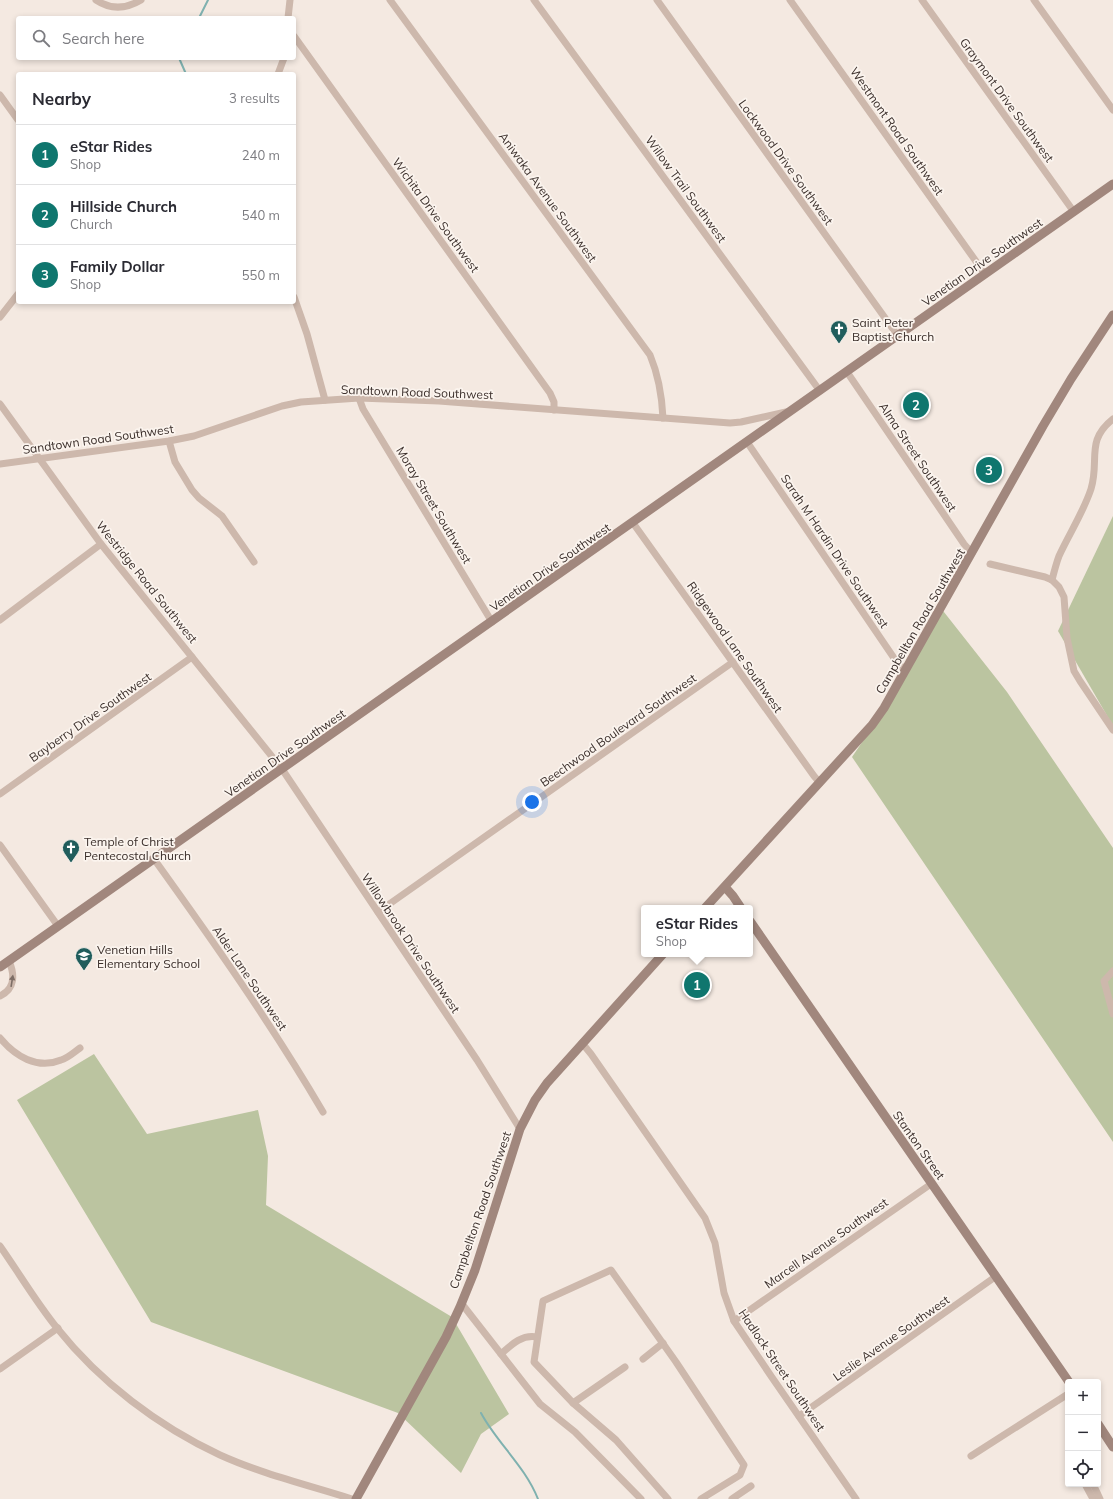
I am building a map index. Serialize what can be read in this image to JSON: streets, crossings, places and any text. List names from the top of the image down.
{
  "streets": {
    "street": [
      "Graymont Drive Southwest",
      "Westmont Road Southwest",
      "Lockwood Drive Southwest",
      "Willow Trail Southwest",
      "Aniwaka Avenue Southwest",
      "Wichita Drive Southwest",
      "Venetian Drive Southwest",
      "Sandtown Road Southwest",
      "Alma Street Southwest",
      "Moray Street Southwest",
      "Sarah M Hardin Drive Southwest",
      "Westridge Road Southwest",
      "Campbellton Road Southwest",
      "Ridgewood Lane Southwest",
      "Bayberry Drive Southwest",
      "Beechwood Boulevard Southwest",
      "Willowbrook Drive Southwest",
      "Alder Lane Southwest",
      "Stanton Street",
      "Marcell Avenue Southwest",
      "Leslie Avenue Southwest",
      "Hadlock Street Southwest"
    ]
  },
  "crossings": [
    ["Graymont Drive Southwest", "Venetian Drive Southwest"],
    ["Westmont Road Southwest", "Venetian Drive Southwest"],
    ["Lockwood Drive Southwest", "Venetian Drive Southwest"],
    ["Willow Trail Southwest", "Venetian Drive Southwest"],
    ["Aniwaka Avenue Southwest", "Sandtown Road Southwest"],
    ["Wichita Drive Southwest", "Sandtown Road Southwest"],
    ["Venetian Drive Southwest", "Sandtown Road Southwest"],
    ["Venetian Drive Southwest", "Alma Street Southwest"],
    ["Venetian Drive Southwest", "Moray Street Southwest"],
    ["Venetian Drive Southwest", "Sarah M Hardin Drive Southwest"],
    ["Venetian Drive Southwest", "Westridge Road Southwest"],
    ["Venetian Drive Southwest", "Ridgewood Lane Southwest"],
    ["Venetian Drive Southwest", "Willowbrook Drive Southwest"],
    ["Venetian Drive Southwest", "Alder Lane Southwest"],
    ["Sandtown Road Southwest", "Moray Street Southwest"],
    ["Sandtown Road Southwest", "Westridge Road Southwest"],
    ["Alma Street Southwest", "Campbellton Road Southwest"],
    ["Sarah M Hardin Drive Southwest", "Campbellton Road Southwest"],
    ["Westridge Road Southwest", "Bayberry Drive Southwest"],
    ["Westridge Road Southwest", "Willowbrook Drive Southwest"],
    ["Campbellton Road Southwest", "Ridgewood Lane Southwest"],
    ["Campbellton Road Southwest", "Willowbrook Drive Southwest"],
    ["Campbellton Road Southwest", "Hadlock Street Southwest"],
    ["Ridgewood Lane Southwest", "Beechwood Boulevard Southwest"],
    ["Beechwood Boulevard Southwest", "Willowbrook Drive Southwest"],
    ["Stanton Street", "Marcell Avenue Southwest"],
    ["Stanton Street", "Leslie Avenue Southwest"],
    ["Marcell Avenue Southwest", "Hadlock Street Southwest"],
    ["Leslie Avenue Southwest", "Hadlock Street Southwest"]
  ],
  "places": {
    "church": ["Saint Peter Baptist Church", "Temple of Christ Pentecostal Church"],
    "school or university": ["Venetian Hills Elementary School"]
  },
  "page": {
    "search": "Search here",
    "heading": ["Nearby", "3 results"],
    "list": [
      {
        "mark": "1",
        "name": "eStar Rides",
        "note": "Shop",
        "value": "240 m"
      },
      {
        "mark": "2",
        "name": "Hillside Church",
        "note": "Church",
        "value": "540 m"
      },
      {
        "mark": "3",
        "name": "Family Dollar",
        "note": "Shop",
        "value": "550 m"
      }
    ],
    "pins": ["2", "3", "1"],
    "popup": ["eStar Rides", "Shop"],
    "map_buttons": ["+", "−"]
  }
}
